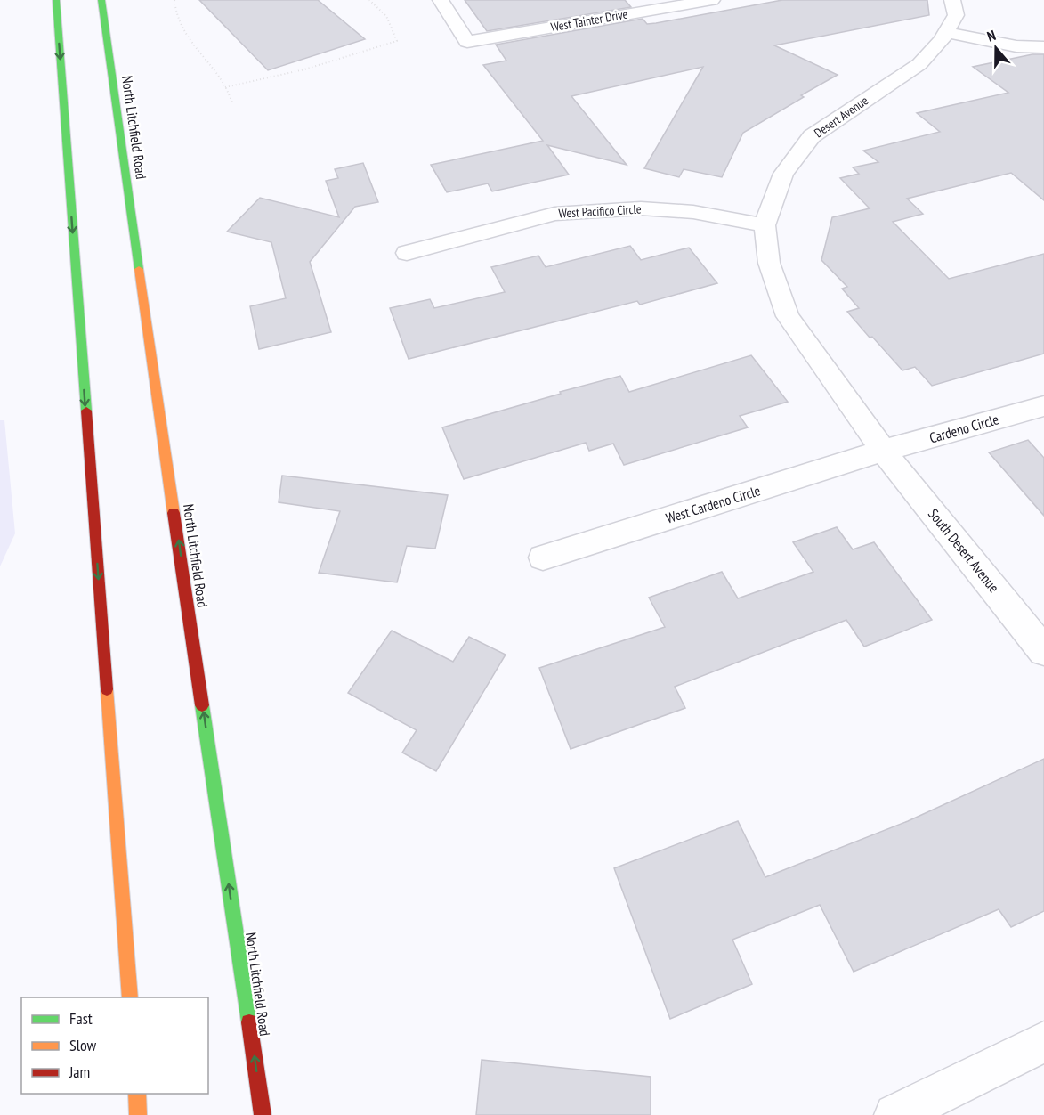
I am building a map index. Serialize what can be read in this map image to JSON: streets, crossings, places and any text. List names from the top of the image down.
{
  "streets": {
    "main road": ["North Litchfield Road"],
    "street": [
      "West Tainter Drive",
      "Desert Avenue",
      "West Pacifico Circle",
      "Cardeno Circle",
      "West Cardeno Circle",
      "South Desert Avenue"
    ]
  },
  "crossings": [
    ["Desert Avenue", "West Pacifico Circle"],
    ["Desert Avenue", "Cardeno Circle"],
    ["Desert Avenue", "West Cardeno Circle"],
    ["Desert Avenue", "South Desert Avenue"],
    ["Cardeno Circle", "West Cardeno Circle"],
    ["Cardeno Circle", "South Desert Avenue"],
    ["West Cardeno Circle", "South Desert Avenue"]
  ],
  "legend": ["Fast", "Slow", "Jam"],
  "north": "top"
}
